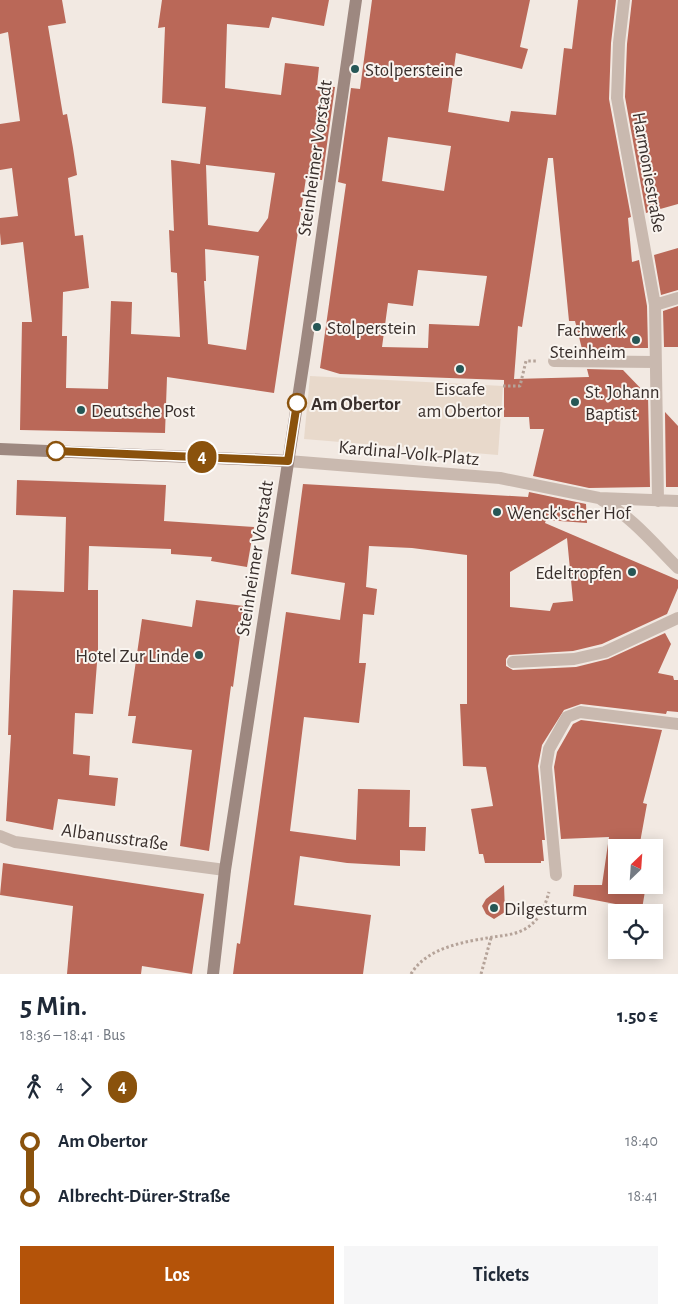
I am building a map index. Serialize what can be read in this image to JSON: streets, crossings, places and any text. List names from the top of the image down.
{
  "streets": {
    "main road": ["Steinheimer Vorstadt"],
    "street": ["Harmoniestraße", "Kardinal-Volk-Platz", "Albanusstraße"]
  },
  "crossings": [
    ["Steinheimer Vorstadt", "Kardinal-Volk-Platz"],
    ["Steinheimer Vorstadt", "Albanusstraße"]
  ],
  "places": [
    "Stolpersteine",
    "Stolperstein",
    "Fachwerk Steinheim",
    "Eiscafe am Obertor",
    "St. Johann Baptist",
    "Am Obertor",
    "Deutsche Post",
    "Wenck'scher Hof",
    "Edeltropfen",
    "Hotel Zur Linde",
    "Dilgesturm"
  ],
  "lines": ["bus line 4"],
  "north": "top right",
  "page": {
    "on_map": "4",
    "heading": ["5 Min.", "18:36 – 18:41 · Bus", "1.50 €"],
    "legs": ["4", "4"],
    "list": [
      {
        "name": "Am Obertor",
        "value": "18:40"
      },
      {
        "name": "Albrecht-Dürer-Straße",
        "value": "18:41"
      }
    ],
    "buttons": ["Los", "Tickets"]
  }
}
